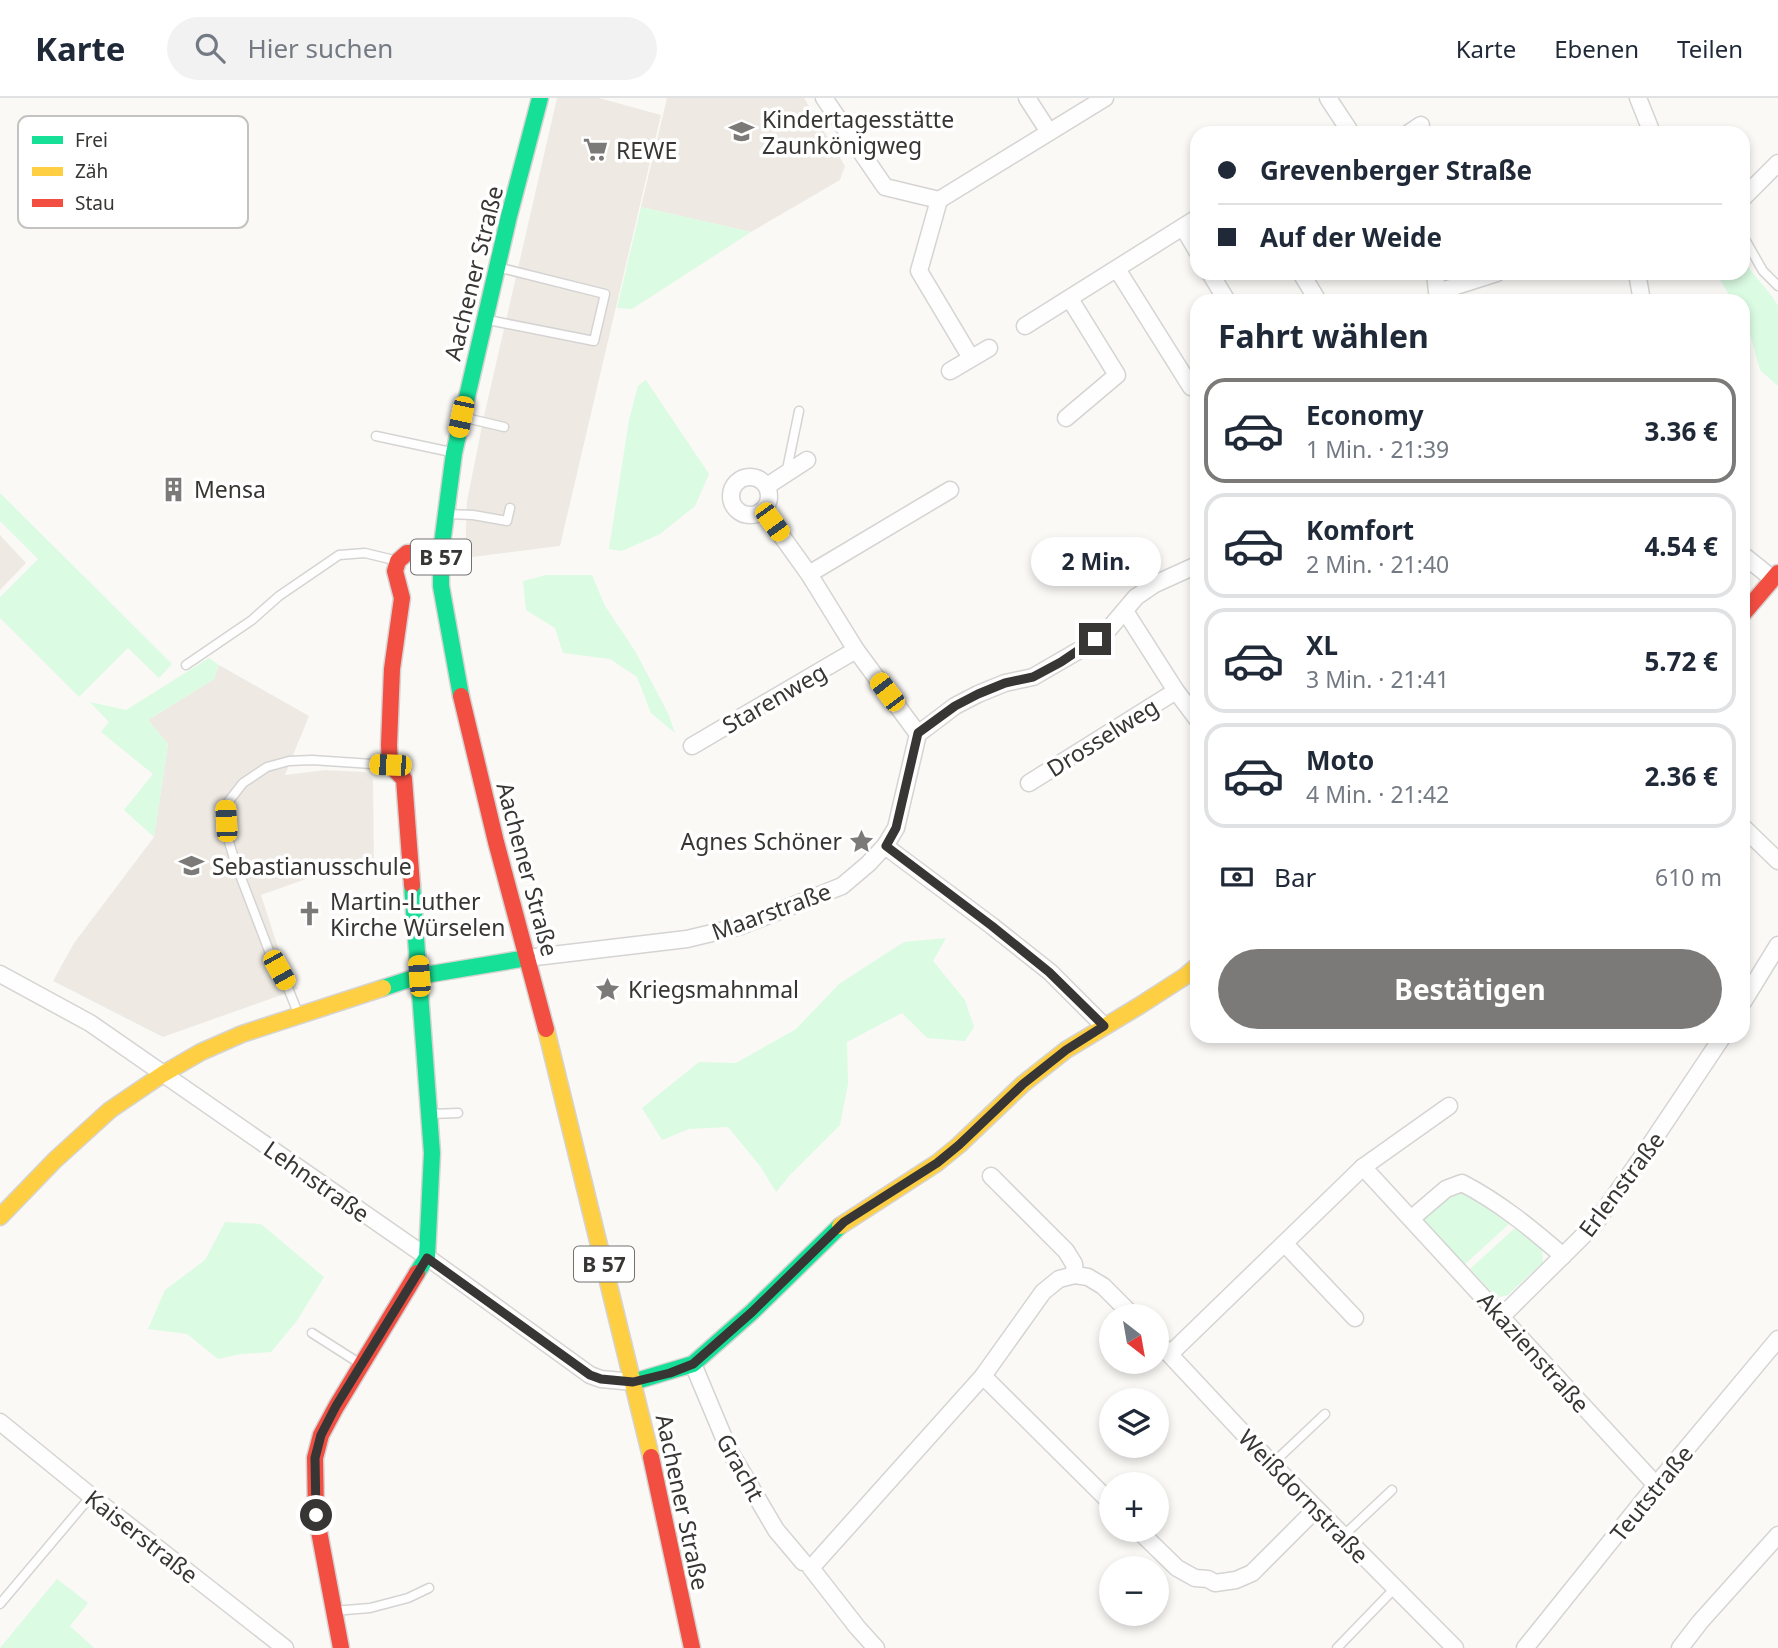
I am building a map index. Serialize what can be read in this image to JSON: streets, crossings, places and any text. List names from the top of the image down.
{
  "streets": {
    "main road": ["Aachener Straße", "B 57"],
    "street": [
      "Starenweg",
      "Drosselweg",
      "Maarstraße",
      "Lehnstraße",
      "Erlenstraße",
      "Akazienstraße",
      "Gracht",
      "Teutstraße",
      "Weißdornstraße",
      "Kaiserstraße"
    ]
  },
  "crossings": [
    ["Aachener Straße", "Maarstraße"],
    ["Aachener Straße", "Lehnstraße"],
    ["Erlenstraße", "Akazienstraße"],
    ["Akazienstraße", "Teutstraße"]
  ],
  "places": {
    "school or university": ["Kindertagesstätte Zaunkönigweg", "Sebastianusschule"],
    "supermarket": ["REWE"],
    "building": ["Mensa"],
    "place": ["Agnes Schöner", "Kriegsmahnmal"],
    "church": ["Martin-Luther Kirche Würselen"]
  },
  "legend": ["Frei", "Zäh", "Stau"],
  "north": "bottom right",
  "page": {
    "header": "Karte",
    "search": "Hier suchen",
    "nav": ["Karte", "Ebenen", "Teilen"],
    "banner": ["Grevenberger Straße", "Auf der Weide"],
    "heading": "Fahrt wählen",
    "list": [
      {
        "name": "Economy",
        "note": "1 Min. · 21:39",
        "value": "3.36 €"
      },
      {
        "name": "Komfort",
        "note": "2 Min. · 21:40",
        "value": "4.54 €"
      },
      {
        "name": "XL",
        "note": "3 Min. · 21:41",
        "value": "5.72 €"
      },
      {
        "name": "Moto",
        "note": "4 Min. · 21:42",
        "value": "2.36 €"
      }
    ],
    "bubble": "2 Min.",
    "pay": ["Bar", "610 m"],
    "buttons": "Bestätigen",
    "map_buttons": ["+", "−"]
  }
}
